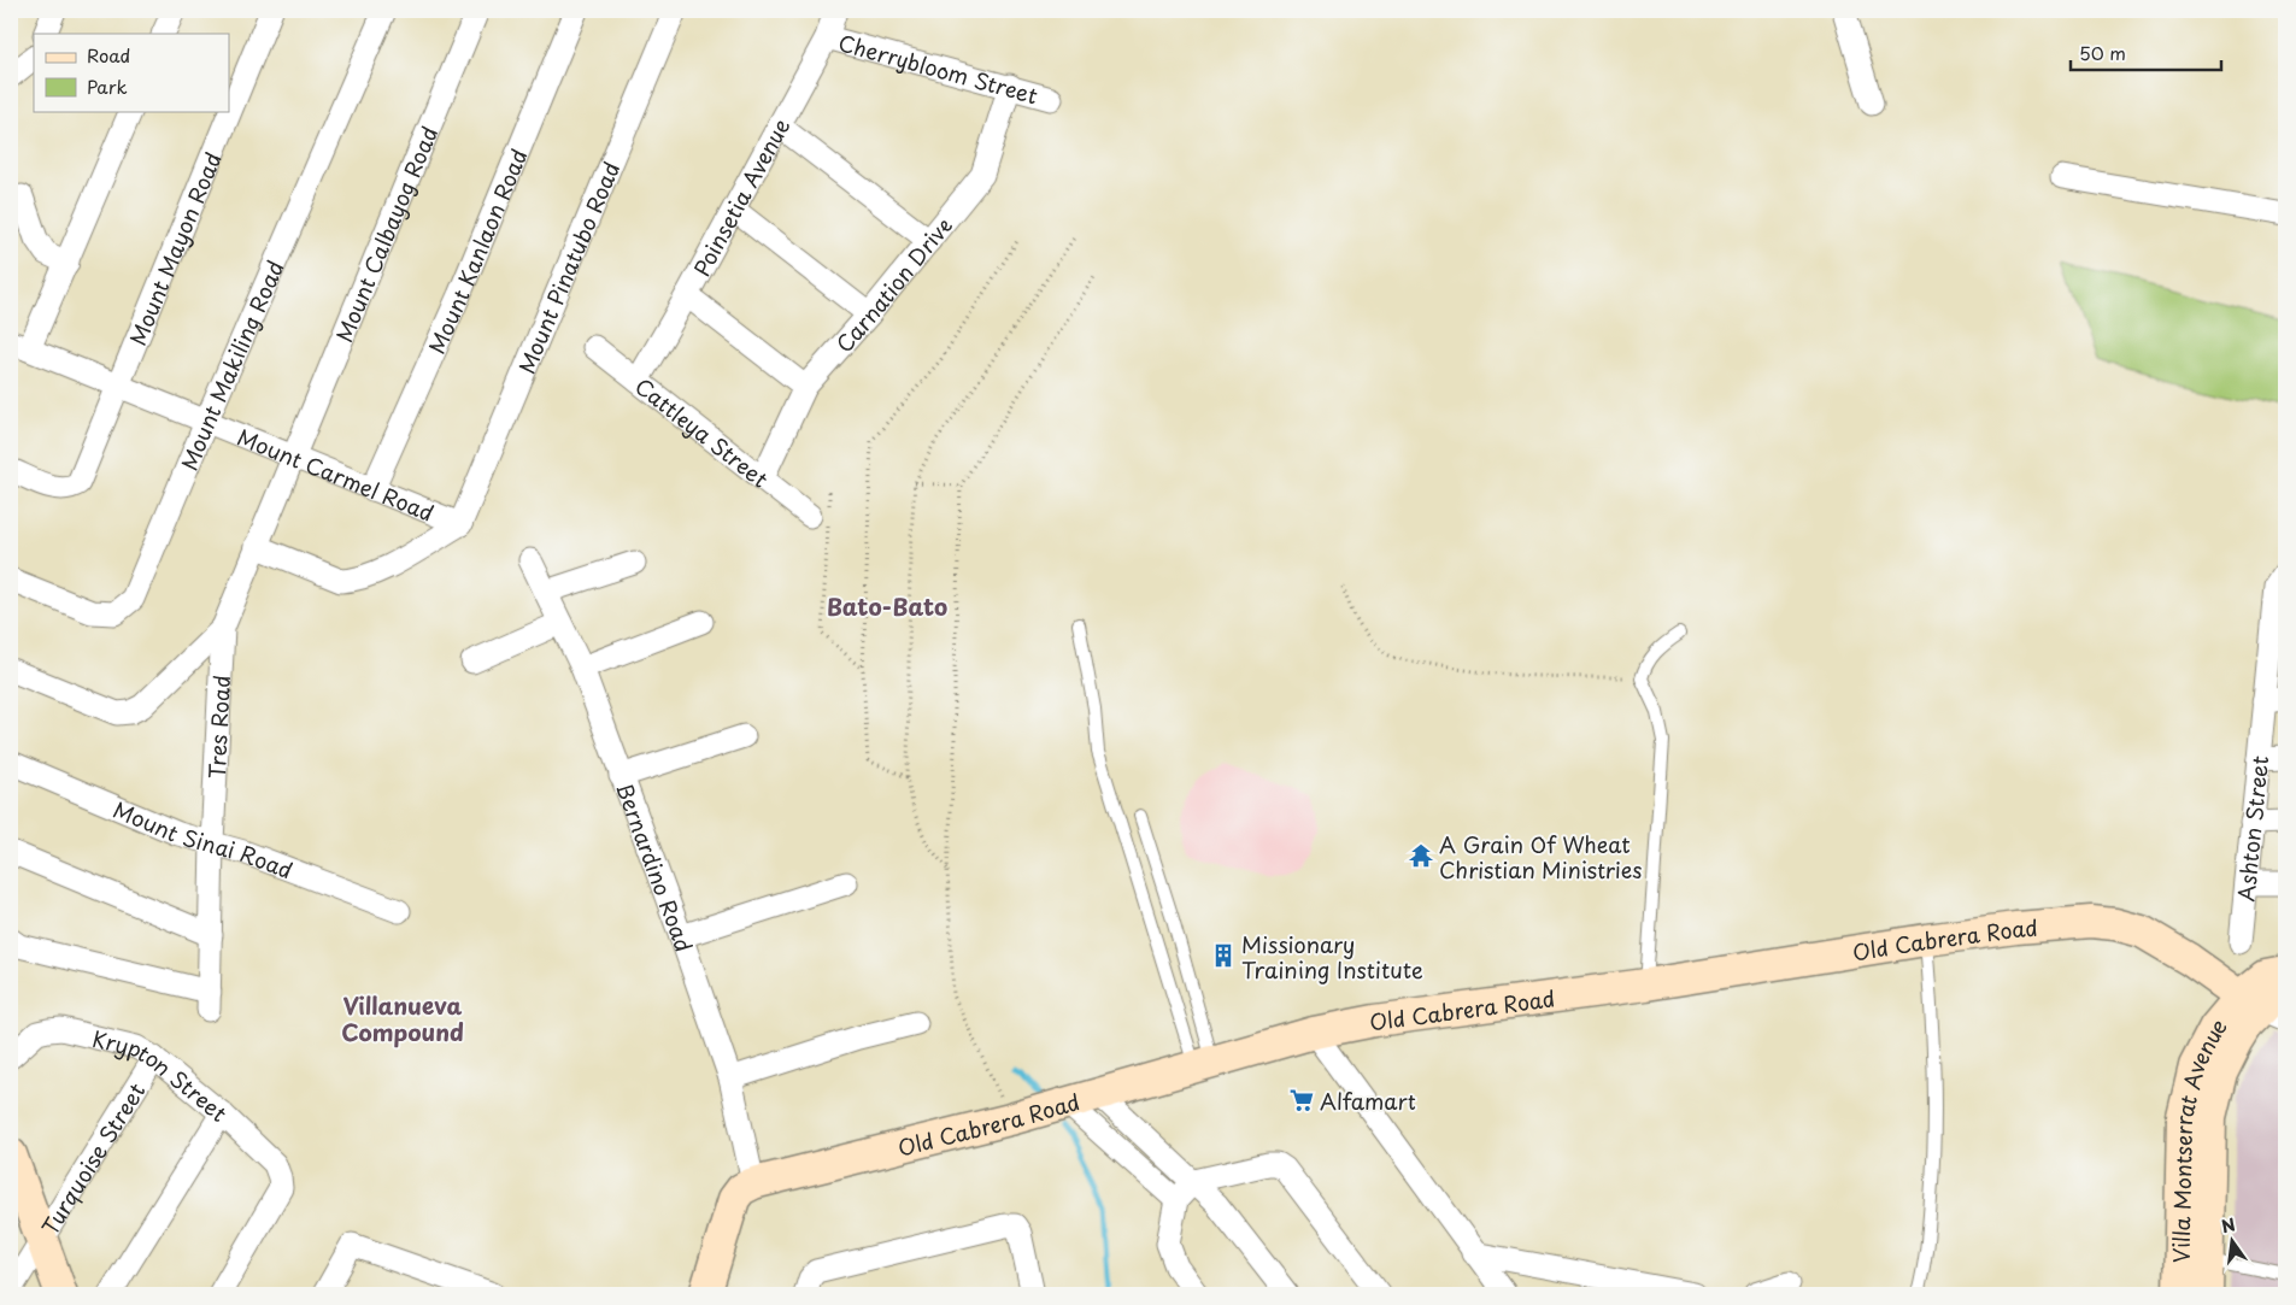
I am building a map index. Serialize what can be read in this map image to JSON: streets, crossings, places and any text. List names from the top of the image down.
{
  "streets": {
    "street": [
      "Cherrybloom Street",
      "Poinsetia Avenue",
      "Mount Calbayog Road",
      "Mount Mayon Road",
      "Mount Kanlaon Road",
      "Mount Pinatubo Road",
      "Carnation Drive",
      "Mount Makiling Road",
      "Cattleya Street",
      "Mount Carmel Road",
      "Tres Road",
      "Ashton Street",
      "Mount Sinai Road",
      "Bernardino Road",
      "Old Cabrera Road",
      "Krypton Street",
      "Villa Montserrat Avenue",
      "Turquoise Street"
    ]
  },
  "crossings": [
    ["Cherrybloom Street", "Poinsetia Avenue"],
    ["Cherrybloom Street", "Carnation Drive"],
    ["Poinsetia Avenue", "Cattleya Street"],
    ["Mount Calbayog Road", "Mount Carmel Road"],
    ["Mount Calbayog Road", "Tres Road"],
    ["Mount Mayon Road", "Mount Carmel Road"],
    ["Mount Kanlaon Road", "Mount Carmel Road"],
    ["Mount Pinatubo Road", "Mount Carmel Road"],
    ["Carnation Drive", "Cattleya Street"],
    ["Mount Makiling Road", "Mount Carmel Road"],
    ["Mount Carmel Road", "Tres Road"],
    ["Tres Road", "Mount Sinai Road"],
    ["Bernardino Road", "Old Cabrera Road"],
    ["Old Cabrera Road", "Villa Montserrat Avenue"],
    ["Krypton Street", "Turquoise Street"]
  ],
  "districts": ["Bato-Bato", "Villanueva Compound"],
  "places": {
    "temple": ["A Grain Of Wheat Christian Ministries"],
    "building": ["Missionary Training Institute"],
    "supermarket": ["Alfamart"]
  },
  "legend": ["Road", "Park"],
  "scale_bar": "50 m",
  "north": "top"
}
